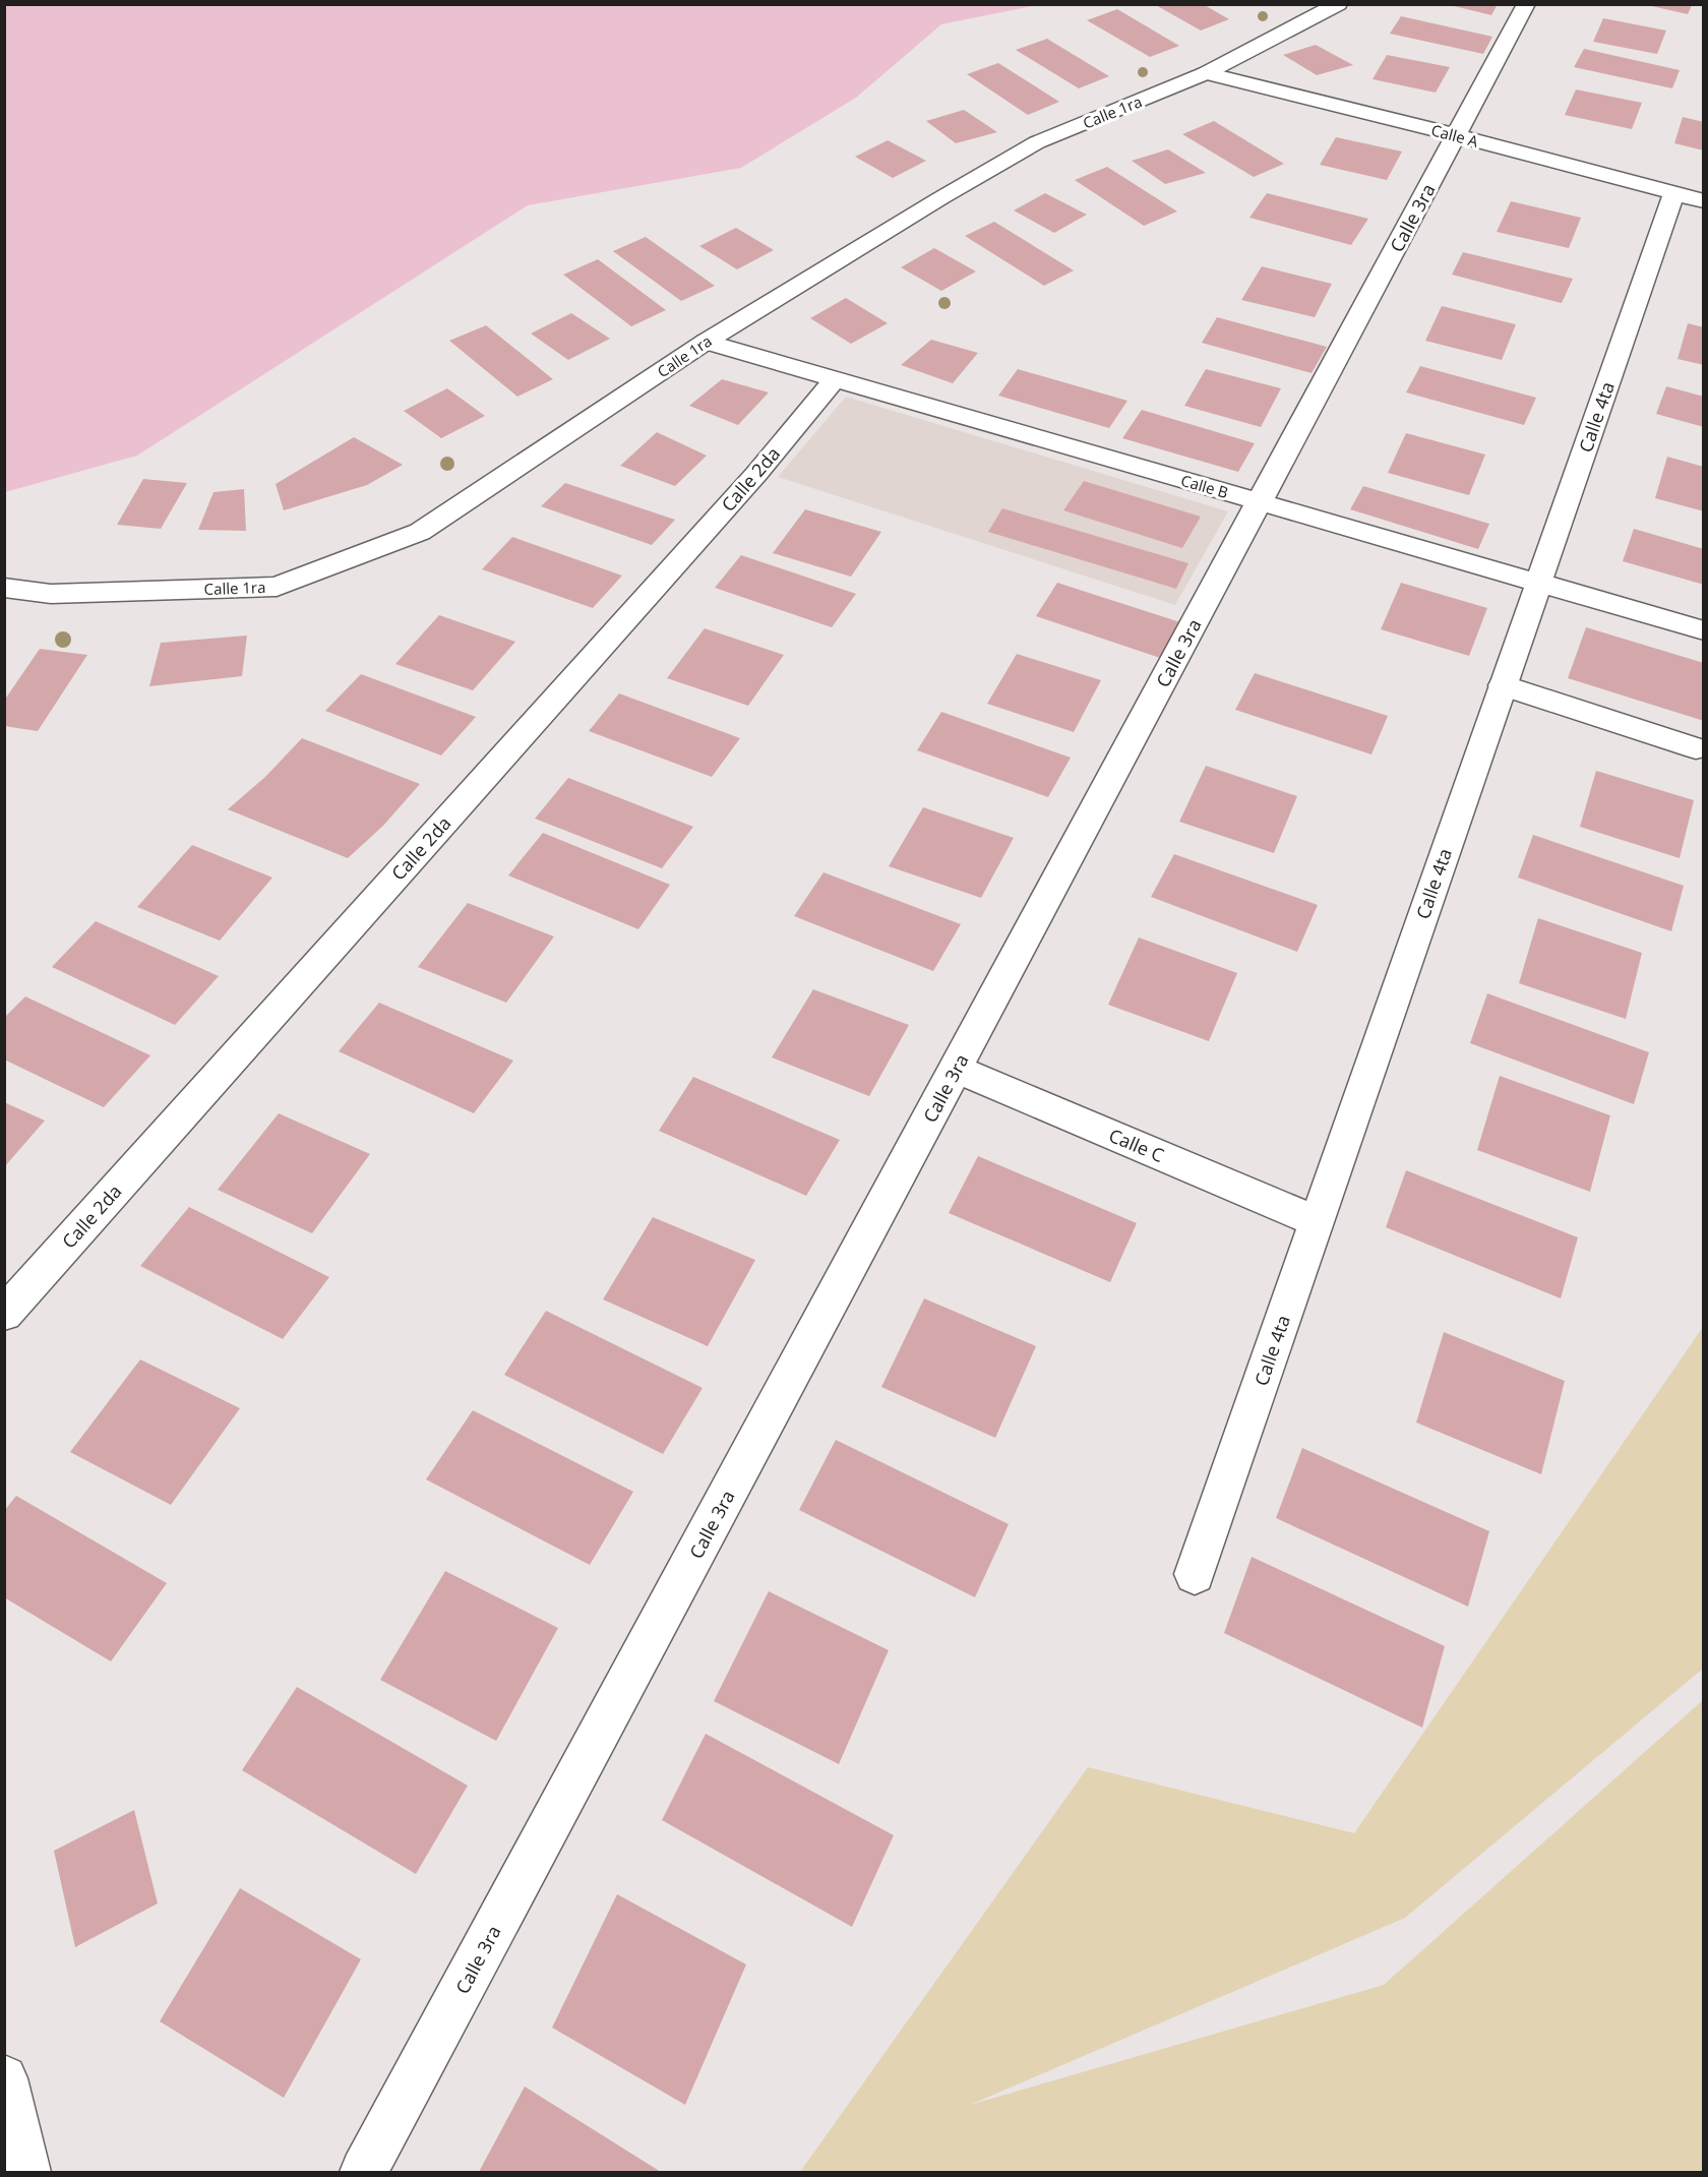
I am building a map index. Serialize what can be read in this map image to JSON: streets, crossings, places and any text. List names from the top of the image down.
{
  "streets": {
    "street": [
      "Calle 1ra",
      "Calle A",
      "Calle 3ra",
      "Calle 4ta",
      "Calle 2da",
      "Calle B",
      "Calle C"
    ]
  },
  "crossings": [
    ["Calle 1ra", "Calle A"],
    ["Calle 1ra", "Calle B"],
    ["Calle A", "Calle 3ra"],
    ["Calle A", "Calle 4ta"],
    ["Calle 3ra", "Calle B"],
    ["Calle 3ra", "Calle C"],
    ["Calle 4ta", "Calle B"],
    ["Calle 4ta", "Calle C"],
    ["Calle 2da", "Calle B"]
  ]
}
